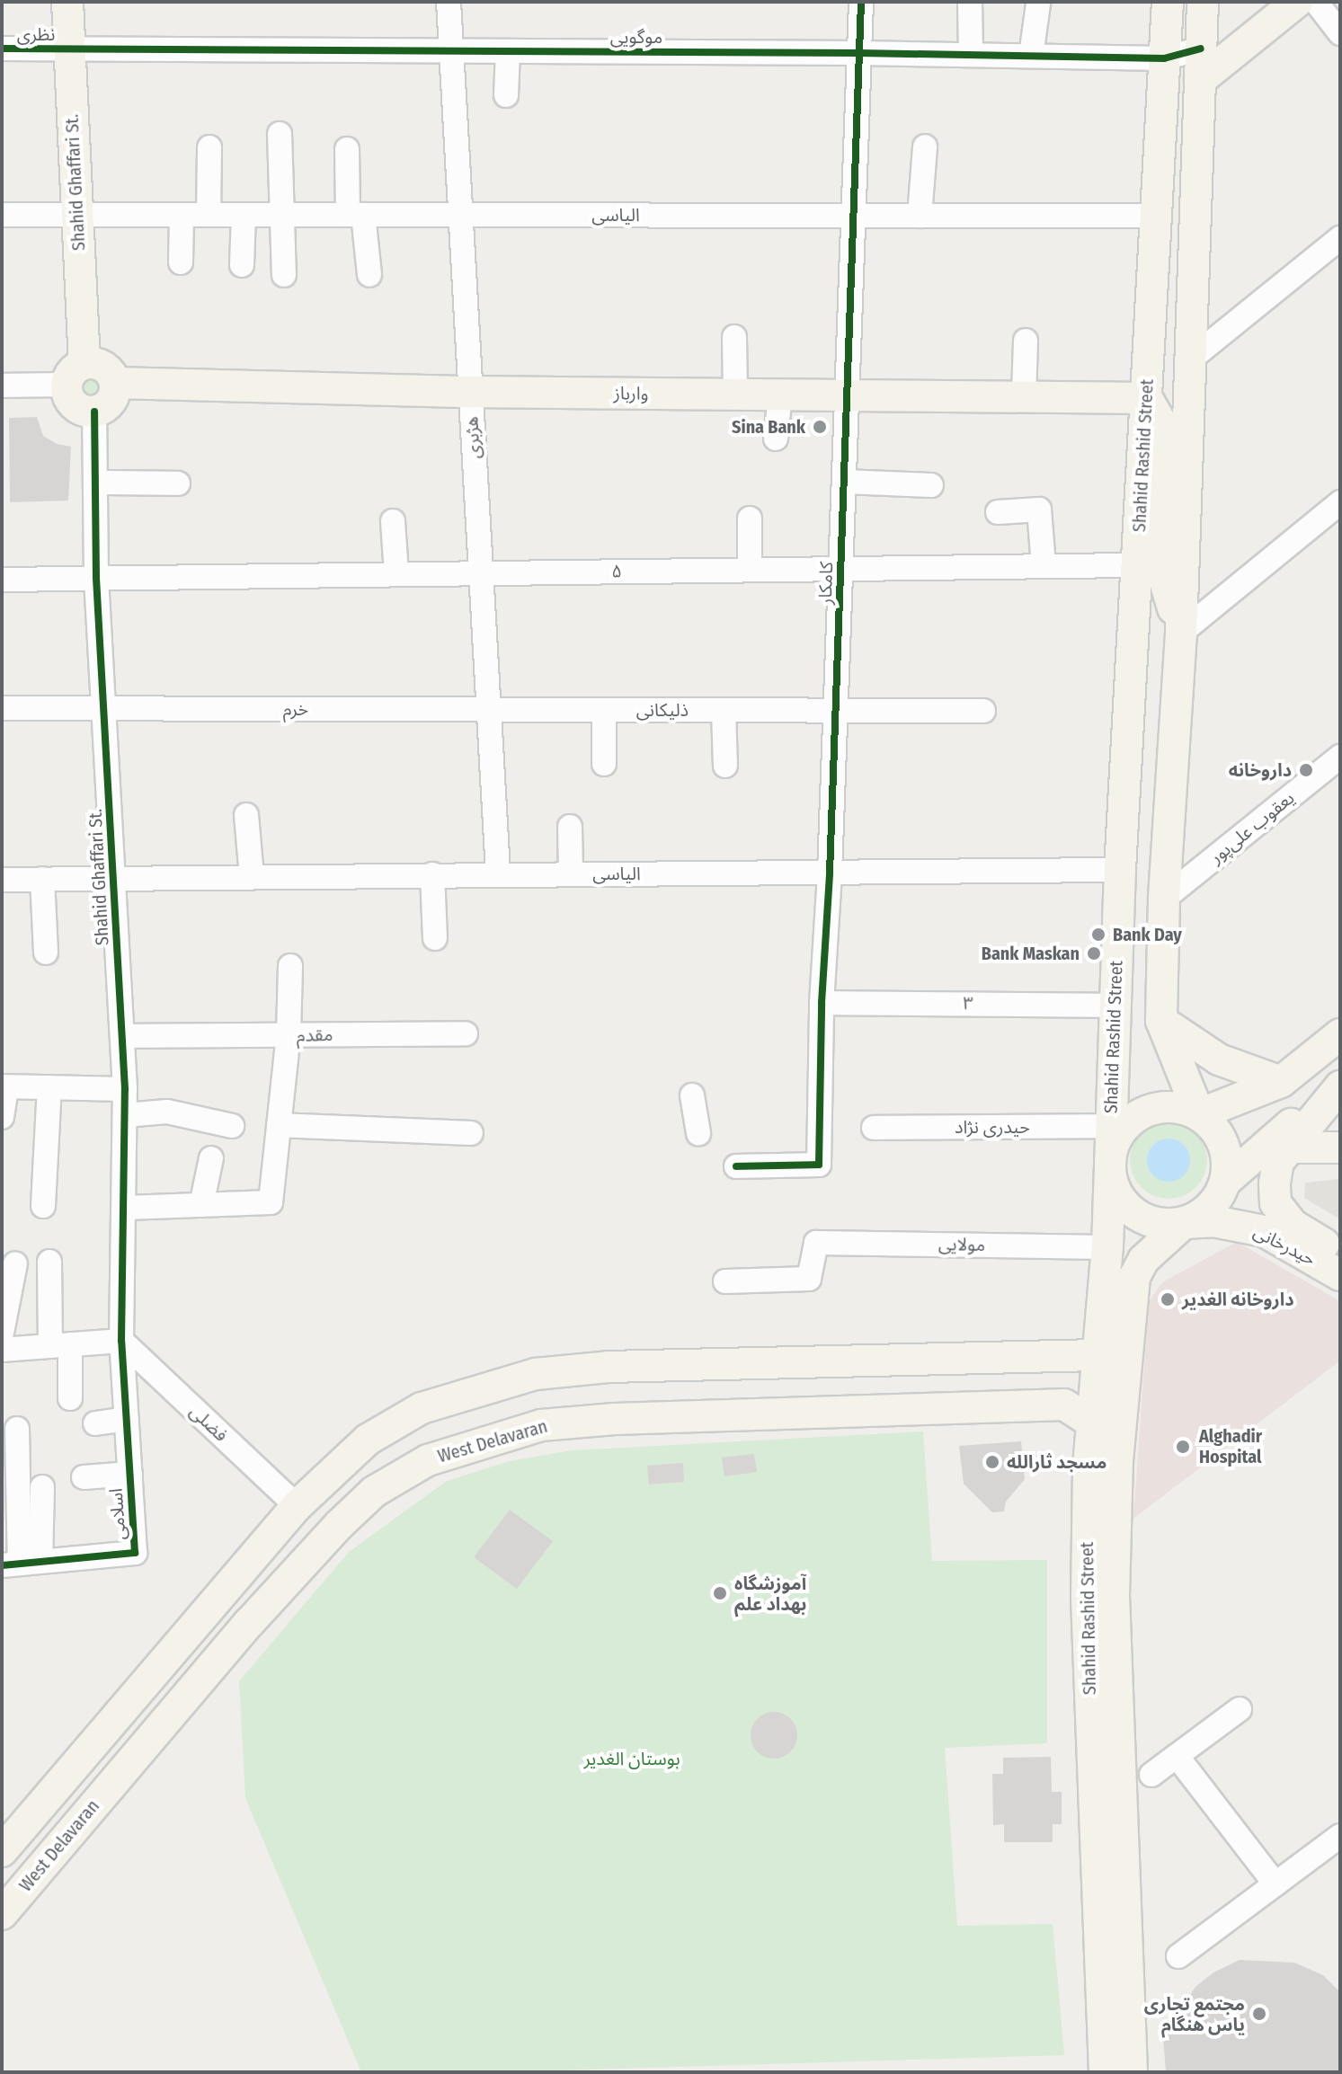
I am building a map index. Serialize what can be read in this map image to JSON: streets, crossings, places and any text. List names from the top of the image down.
{
  "streets": {
    "main road": [
      "Shahid Ghaffari St.",
      "وارباز",
      "Shahid Rashid Street",
      "حیدرخانی",
      "West Delavaran"
    ],
    "street": [
      "نظری",
      "موگویی",
      "الیاسی",
      "هژبری",
      "۵",
      "کامکار",
      "خرم",
      "ذلیکانی",
      "یعقوب علی‌پور",
      "۳",
      "مقدم",
      "حیدری نژاد",
      "مولایی",
      "فضلی",
      "اسلامی"
    ]
  },
  "crossings": [
    ["نظری", "موگویی"],
    ["نظری", "Shahid Ghaffari St."],
    ["موگویی", "Shahid Ghaffari St."],
    ["موگویی", "هژبری"],
    ["موگویی", "Shahid Rashid Street"],
    ["موگویی", "کامکار"],
    ["Shahid Ghaffari St.", "الیاسی"],
    ["Shahid Ghaffari St.", "وارباز"],
    ["Shahid Ghaffari St.", "۵"],
    ["Shahid Ghaffari St.", "خرم"],
    ["Shahid Ghaffari St.", "فضلی"],
    ["Shahid Ghaffari St.", "اسلامی"],
    ["الیاسی", "هژبری"],
    ["الیاسی", "Shahid Rashid Street"],
    ["الیاسی", "کامکار"],
    ["وارباز", "هژبری"],
    ["وارباز", "Shahid Rashid Street"],
    ["وارباز", "کامکار"],
    ["هژبری", "۵"],
    ["هژبری", "خرم"],
    ["هژبری", "ذلیکانی"],
    ["Shahid Rashid Street", "۵"],
    ["Shahid Rashid Street", "۳"],
    ["Shahid Rashid Street", "حیدری نژاد"],
    ["Shahid Rashid Street", "مولایی"],
    ["Shahid Rashid Street", "حیدرخانی"],
    ["Shahid Rashid Street", "West Delavaran"],
    ["۵", "کامکار"],
    ["کامکار", "ذلیکانی"],
    ["کامکار", "۳"],
    ["خرم", "ذلیکانی"],
    ["فضلی", "اسلامی"]
  ],
  "parks": ["بوستان الغدیر"],
  "places": [
    "Sina Bank",
    "داروخانه",
    "Bank Day",
    "Bank Maskan",
    "داروخانه الغدیر",
    "Alghadir Hospital",
    "مسجد ثارالله",
    "آموزشگاه بهداد علم",
    "مجتمع تجاری یاس هنگام"
  ]
}
